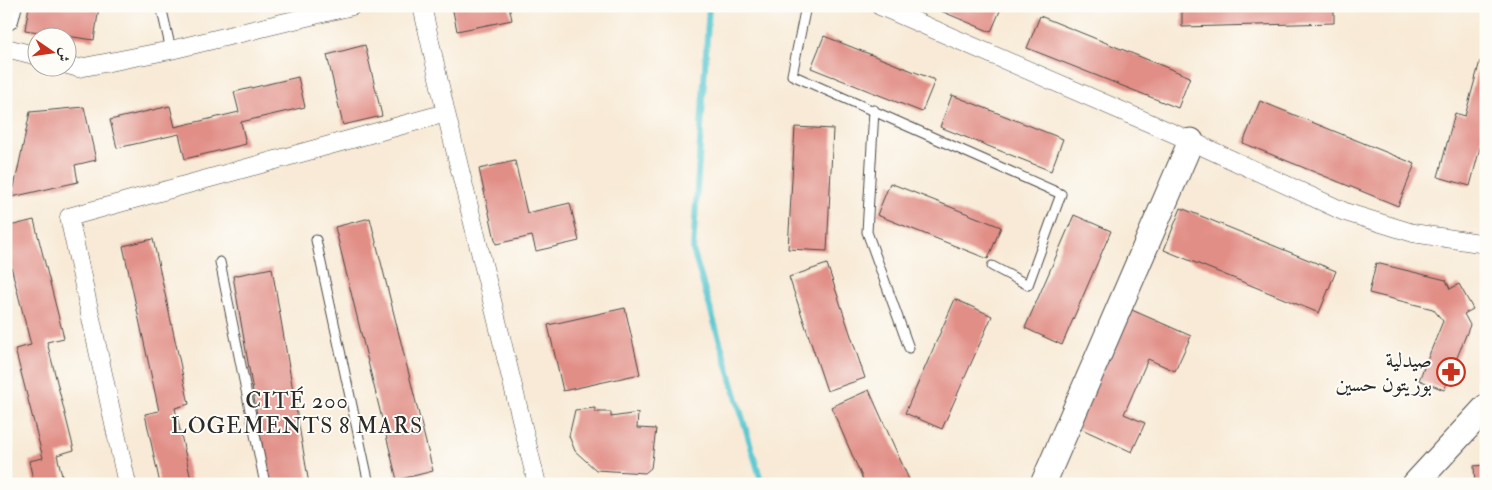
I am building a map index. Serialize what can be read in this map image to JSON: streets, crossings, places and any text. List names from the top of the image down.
{
  "districts": ["CITÉ 200 LOGEMENTS 8 MARS"],
  "places": {
    "pharmacy": ["صيدلية بوزيتون حسين"]
  },
  "north": "right"
}
